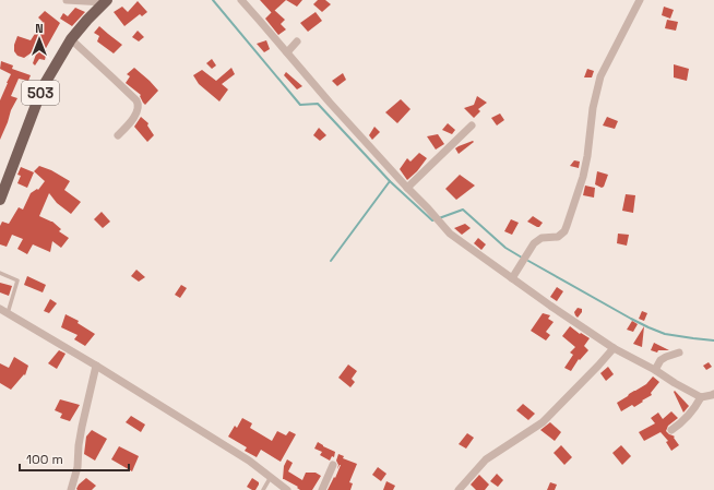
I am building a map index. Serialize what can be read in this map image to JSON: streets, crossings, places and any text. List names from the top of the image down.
{
  "streets": {
    "main road": ["503"]
  },
  "scale_bar": "100 m",
  "north": "top"
}
